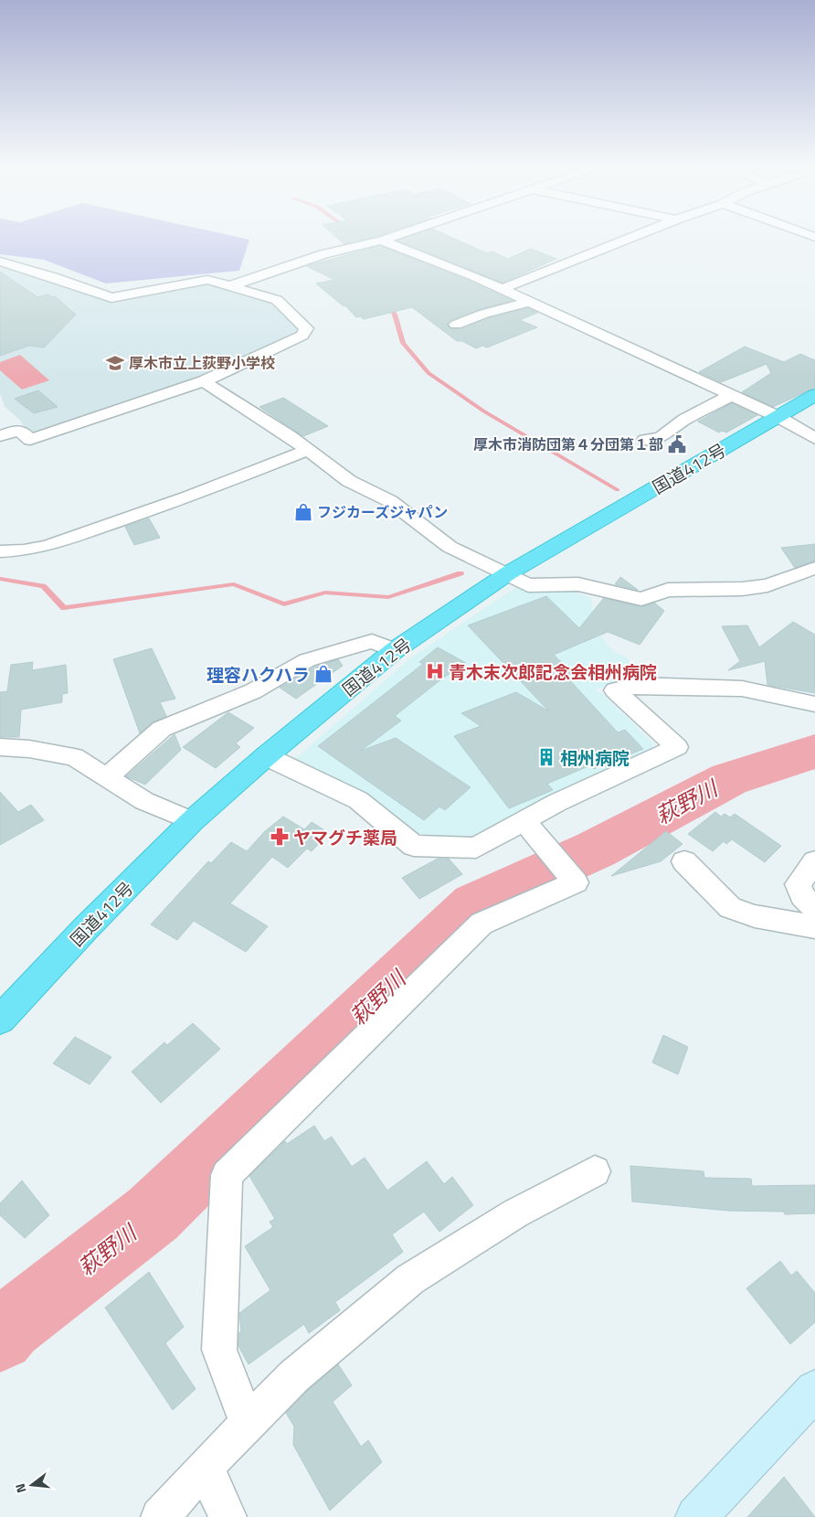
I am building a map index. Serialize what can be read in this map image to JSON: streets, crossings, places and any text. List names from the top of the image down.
{
  "streets": {
    "highway": ["国道412号"]
  },
  "water": ["萩野川"],
  "places": {
    "school or university": ["厚木市立上荻野小学校"],
    "public building": ["厚木市消防団第４分団第１部"],
    "shop": ["フジカーズジャパン", "理容ハクハラ"],
    "hospital": ["青木末次郎記念会相州病院"],
    "building": ["相州病院"],
    "pharmacy": ["ヤマグチ薬局"]
  },
  "north": "left"
}
